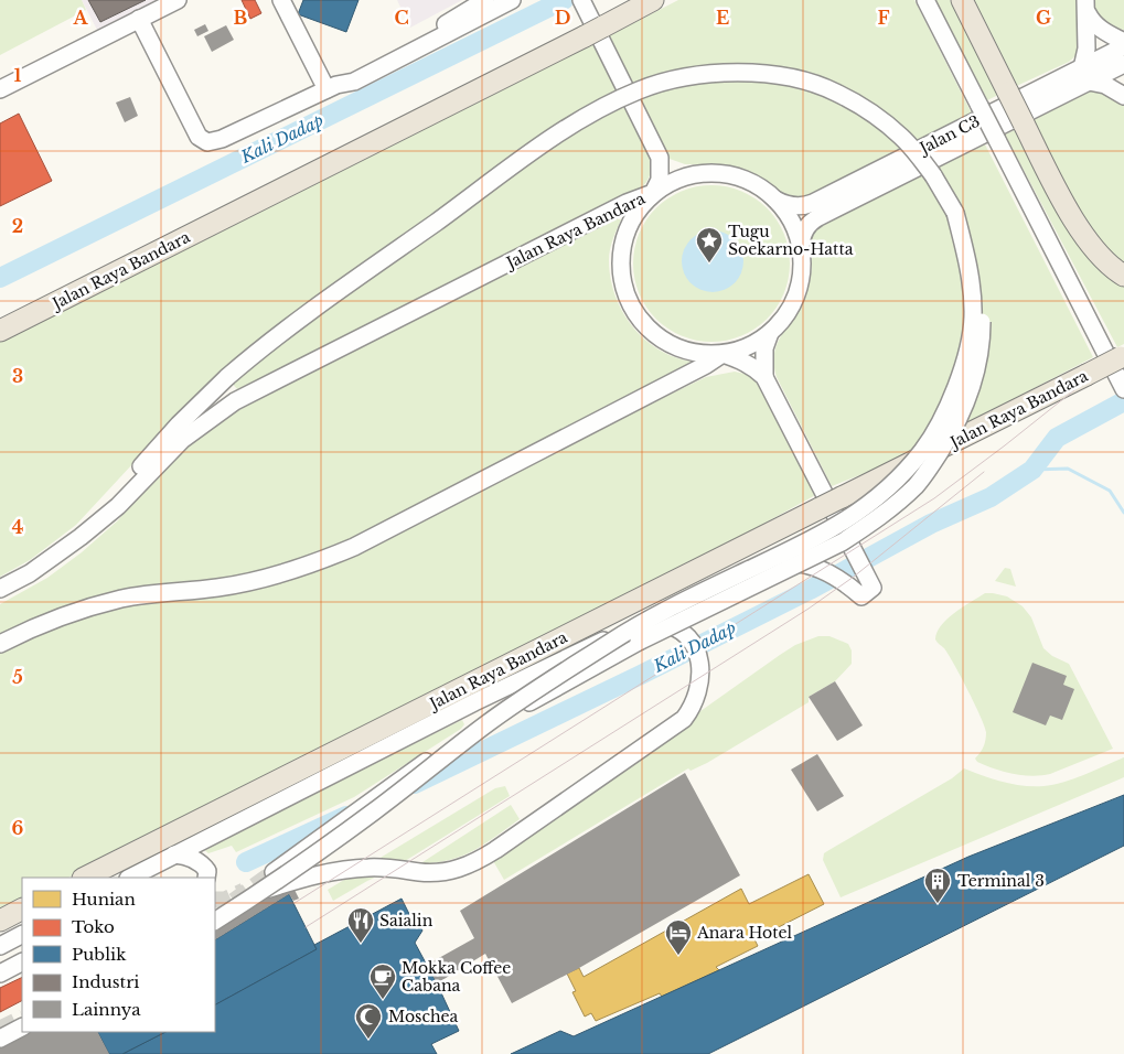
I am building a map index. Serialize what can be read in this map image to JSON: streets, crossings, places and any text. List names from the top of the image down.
{
  "streets": {
    "main road": ["Jalan Raya Bandara"],
    "street": ["Jalan C3"]
  },
  "crossings": [
    ["Jalan C3", "Jalan Raya Bandara"]
  ],
  "water": ["Kali Dadap"],
  "places": {
    "place": ["Tugu Soekarno-Hatta"],
    "building": ["Terminal 3"],
    "restaurant": ["Saialin"],
    "hotel": ["Anara Hotel"],
    "cafe": ["Mokka Coffee Cabana"],
    "mosque": ["Moschea"]
  },
  "legend": [
    "Hunian",
    "Toko",
    "Publik",
    "Industri",
    "Lainnya"
  ],
  "grid": {
    "columns": [
      "A",
      "B",
      "C",
      "D",
      "E",
      "F",
      "G"
    ],
    "rows": [
      "1",
      "2",
      "3",
      "4",
      "5",
      "6"
    ]
  }
}
